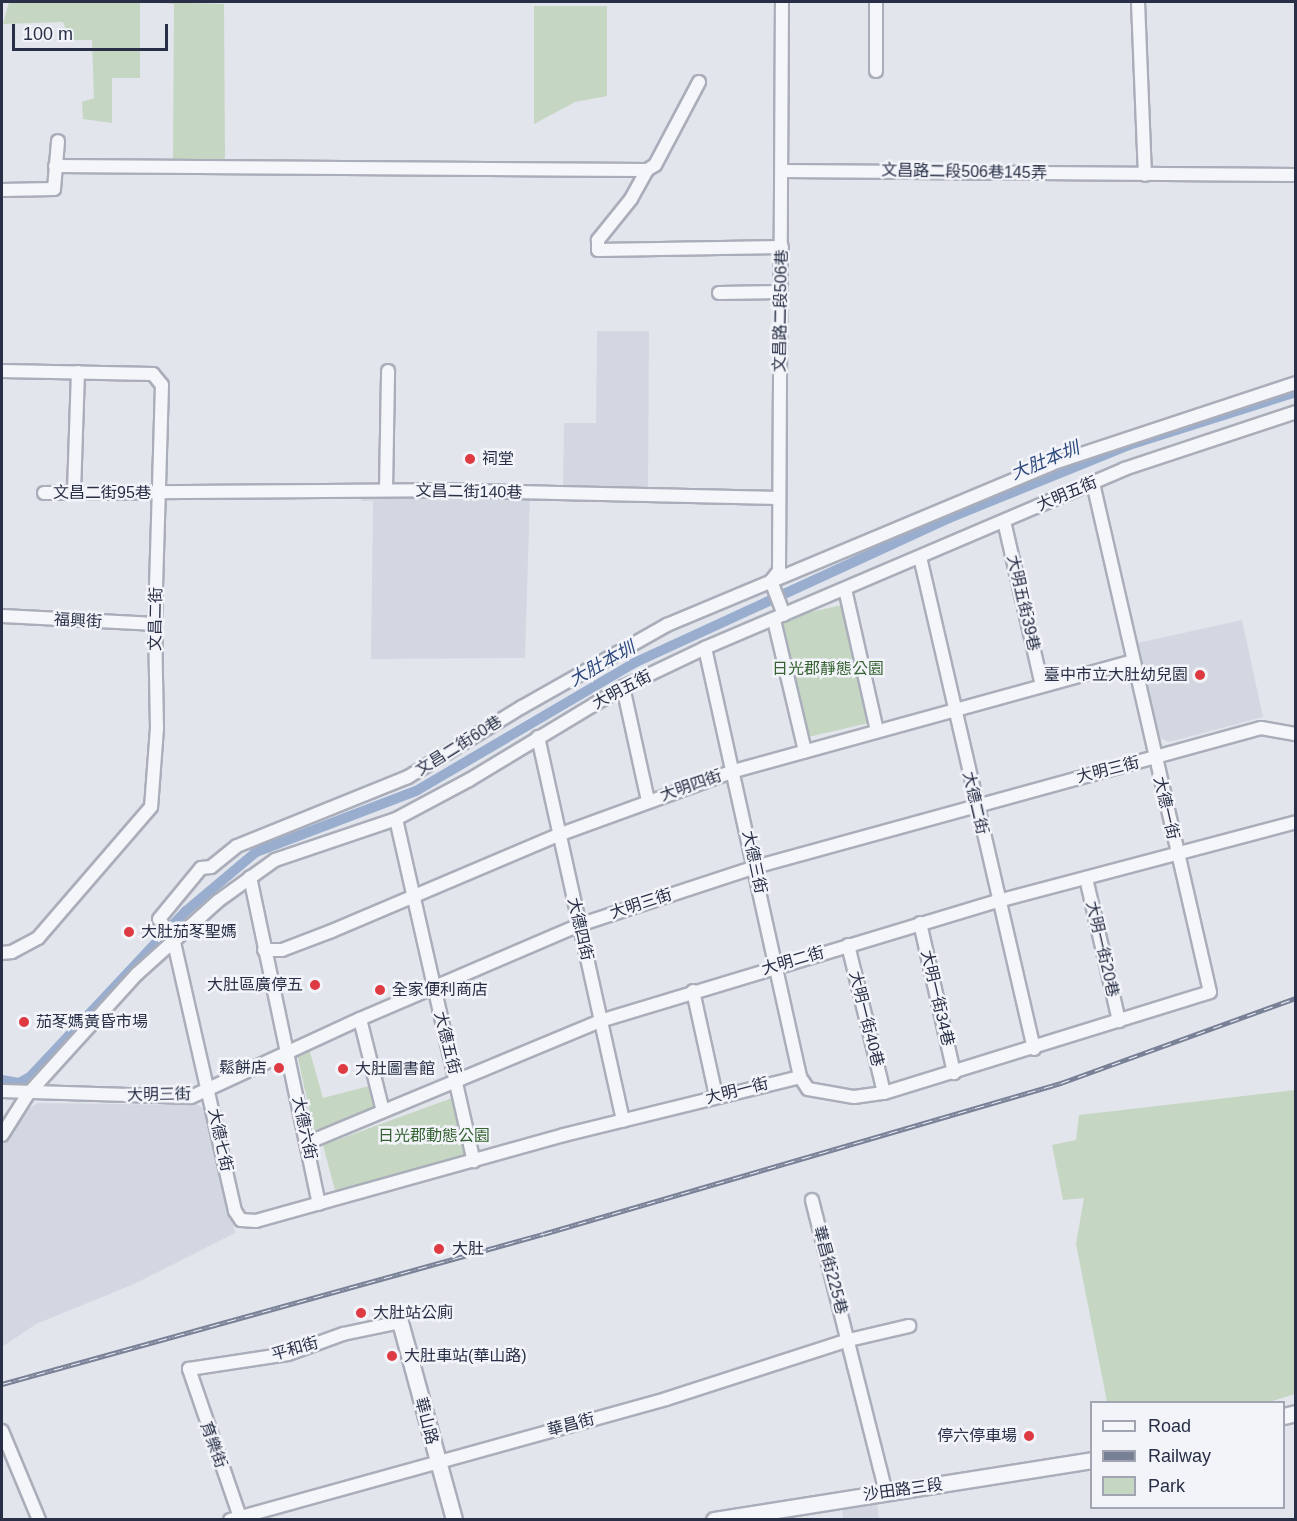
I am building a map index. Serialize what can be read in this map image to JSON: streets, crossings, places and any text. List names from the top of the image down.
{
  "streets": {
    "street": [
      "文昌路二段506巷145弄",
      "文昌路二段506巷",
      "文昌二街140巷",
      "文昌二街95巷",
      "大明五街",
      "大明五街39巷",
      "文昌二街",
      "福興街",
      "文昌二街60巷",
      "大明三街",
      "大明四街",
      "大德二街",
      "大德一街",
      "大德三街",
      "大德四街",
      "大明一街20巷",
      "大明二街",
      "大明一街34巷",
      "大明一街40巷",
      "大德五街",
      "大明一街",
      "大德六街",
      "大德七街",
      "華昌街225巷",
      "平和街",
      "華山路",
      "華昌街",
      "育樂街",
      "沙田路三段"
    ]
  },
  "crossings": [
    ["文昌路二段506巷145弄", "文昌路二段506巷"],
    ["文昌路二段506巷", "文昌二街140巷"],
    ["文昌路二段506巷", "文昌二街60巷"],
    ["文昌二街140巷", "文昌二街95巷"],
    ["文昌二街140巷", "文昌二街"],
    ["文昌二街95巷", "文昌二街"],
    ["大明五街", "大明五街39巷"],
    ["大明五街", "文昌二街60巷"],
    ["大明五街", "大明三街"],
    ["大明五街", "大德二街"],
    ["大明五街", "大德一街"],
    ["大明五街", "大德三街"],
    ["大明五街", "大德四街"],
    ["大明五街", "大德五街"],
    ["大明五街", "大德六街"],
    ["大明五街", "大德七街"],
    ["大明五街39巷", "大明四街"],
    ["文昌二街", "福興街"],
    ["文昌二街60巷", "大德七街"],
    ["大明三街", "大德二街"],
    ["大明三街", "大德一街"],
    ["大明三街", "大德三街"],
    ["大明三街", "大德四街"],
    ["大明三街", "大德五街"],
    ["大明三街", "大德六街"],
    ["大明三街", "大德七街"],
    ["大明四街", "大德二街"],
    ["大明四街", "大德一街"],
    ["大明四街", "大德三街"],
    ["大明四街", "大德四街"],
    ["大明四街", "大德五街"],
    ["大明四街", "大德六街"],
    ["大德二街", "大明二街"],
    ["大德一街", "大明一街20巷"],
    ["大德一街", "大明二街"],
    ["大德三街", "大明二街"],
    ["大德三街", "大明一街"],
    ["大德四街", "大明二街"],
    ["大德四街", "大明一街"],
    ["大明一街20巷", "大明二街"],
    ["大明二街", "大明一街34巷"],
    ["大明二街", "大明一街40巷"],
    ["大明二街", "大德五街"],
    ["大明二街", "大德六街"],
    ["大德五街", "大明一街"],
    ["大明一街", "大德六街"],
    ["大明一街", "大德七街"],
    ["華昌街225巷", "華昌街"],
    ["華昌街225巷", "沙田路三段"],
    ["平和街", "華山路"],
    ["平和街", "育樂街"],
    ["華山路", "華昌街"],
    ["華昌街", "育樂街"]
  ],
  "water": ["大肚本圳"],
  "parks": ["日光郡靜態公園", "日光郡動態公園"],
  "places": [
    "祠堂",
    "臺中市立大肚幼兒園",
    "大肚茄苳聖媽",
    "大肚區廣停五",
    "全家便利商店",
    "茄苳媽黃昏市場",
    "鬆餅店",
    "大肚圖書館",
    "大肚",
    "大肚站公廁",
    "大肚車站(華山路)",
    "停六停車場"
  ],
  "legend": ["Road", "Railway", "Park"],
  "scale_bar": "100 m"
}
